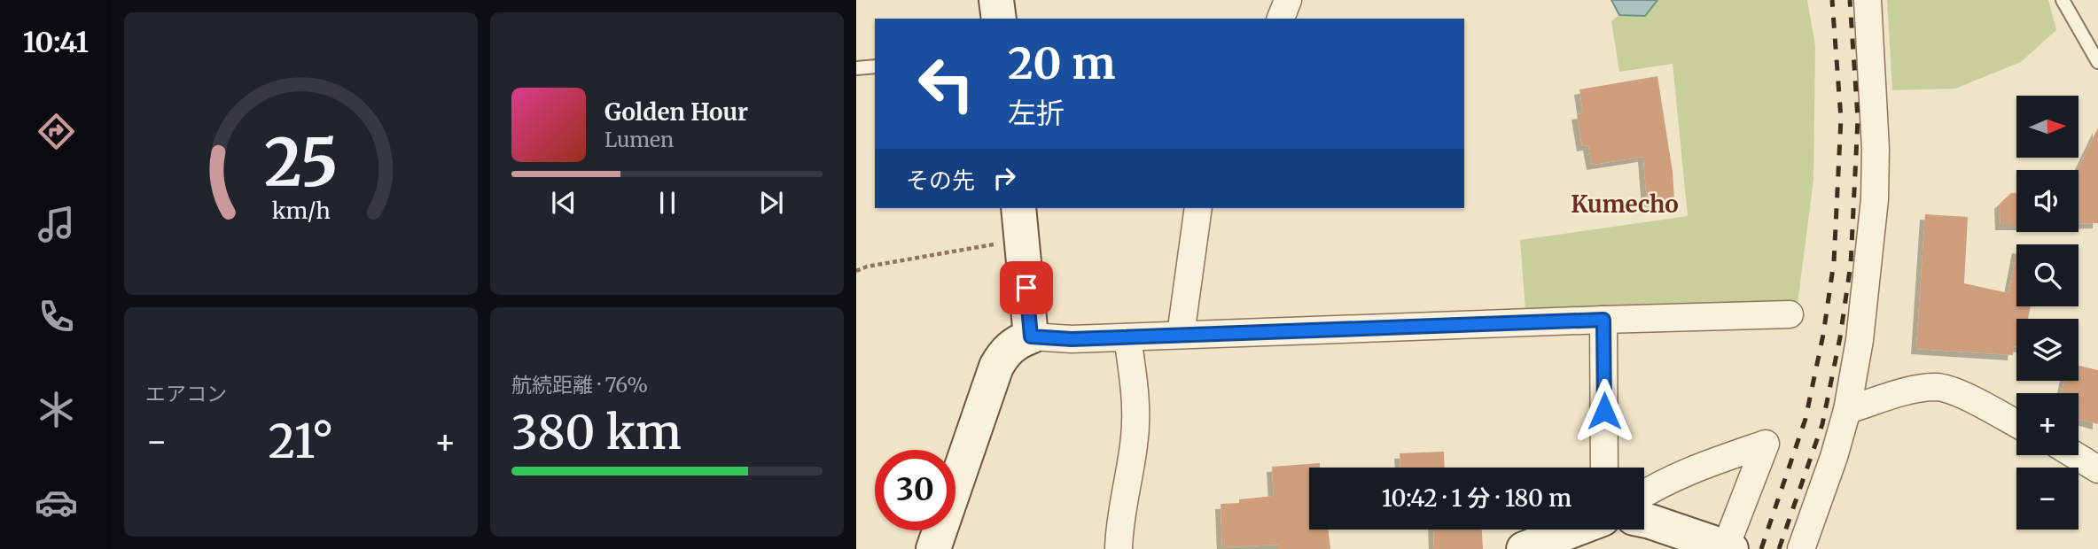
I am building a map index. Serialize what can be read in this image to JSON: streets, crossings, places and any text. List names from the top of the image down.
{
  "districts": ["Kumecho"],
  "north": "right",
  "page": {
    "tabs": "10:41",
    "turn": ["20 m", "左折"],
    "song": ["Golden Hour", "Lumen"],
    "map_buttons": ["+", "−"],
    "then": "その先",
    "tile": [
      "エアコン",
      ["航続距離 · 76%", "380 km"]
    ],
    "heat": ["−", "21°", "+"],
    "limit": "30",
    "trip": "10:42 · 1 分 · 180 m",
    "gauge": ["25", "km/h"]
  }
}
